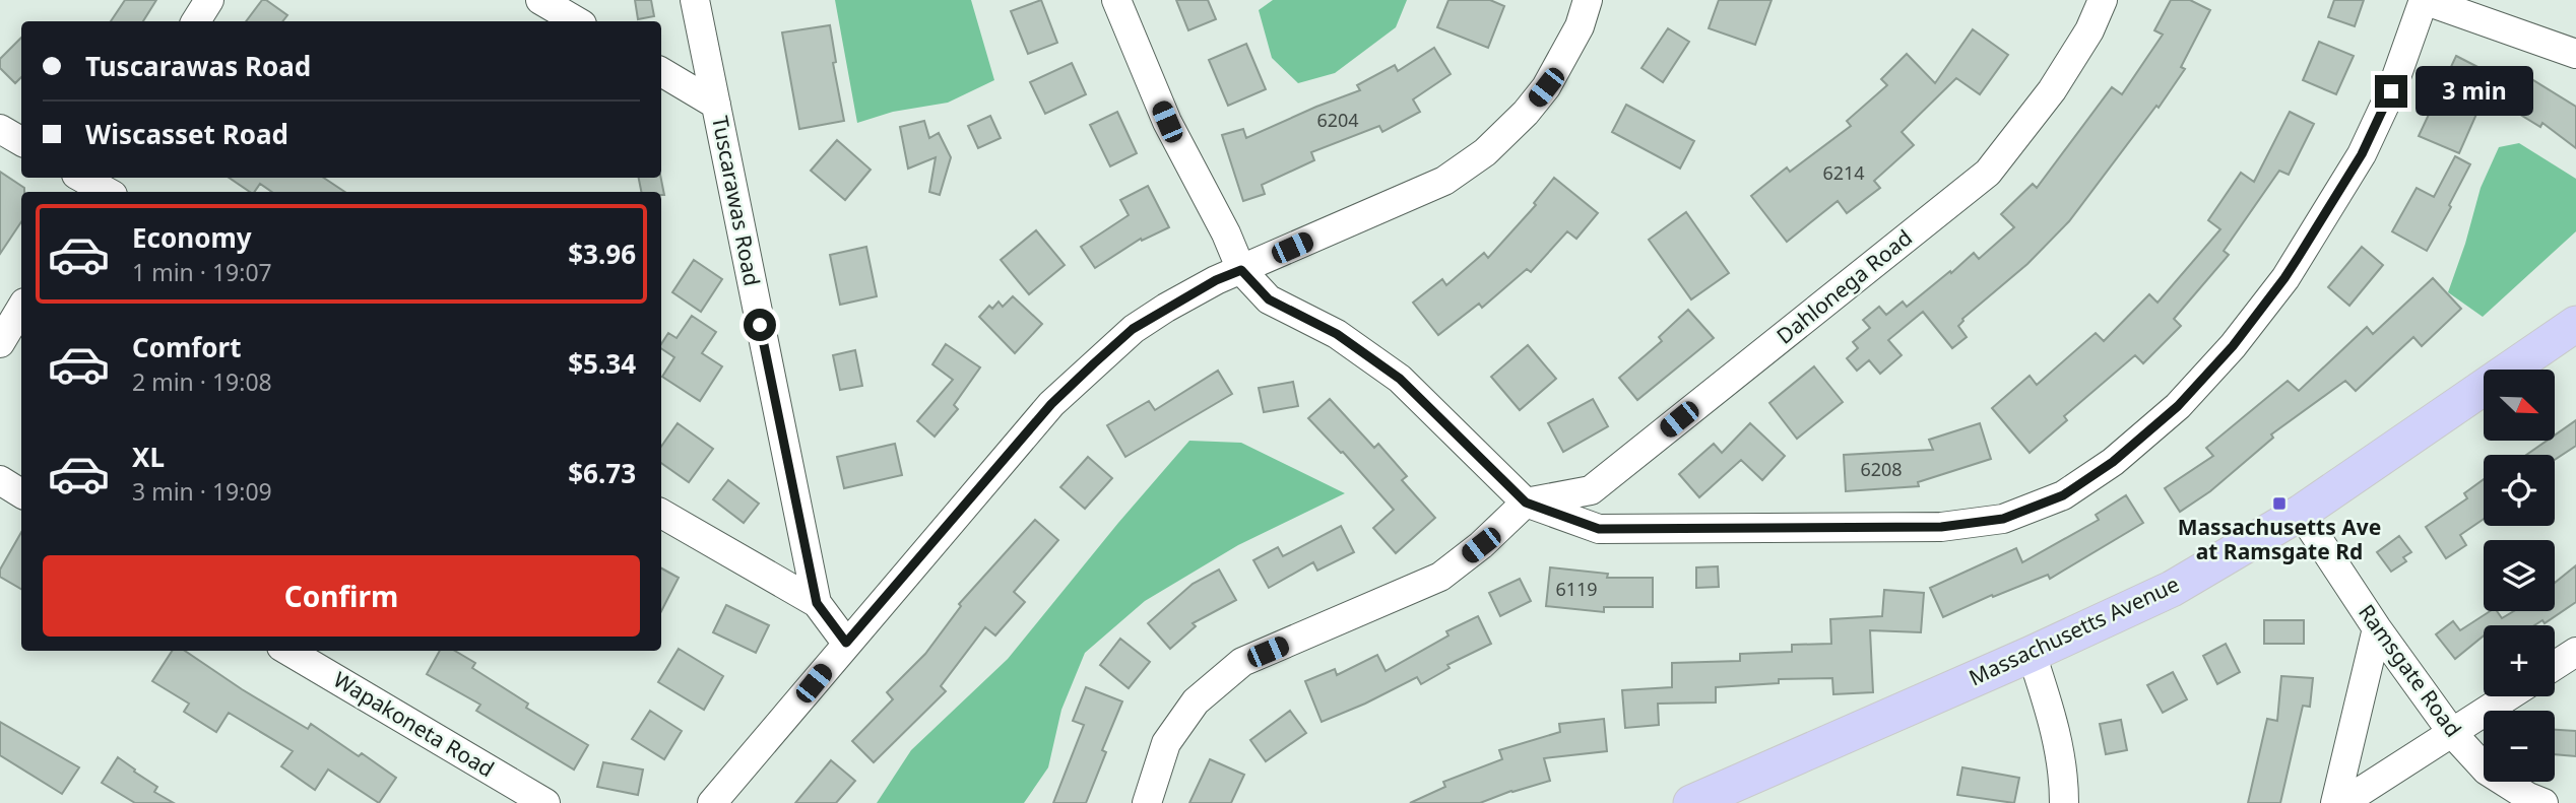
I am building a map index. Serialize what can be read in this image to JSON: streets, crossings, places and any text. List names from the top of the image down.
{
  "streets": {
    "main road": ["Massachusetts Avenue"],
    "street": [
      "Tuscarawas Road",
      "Dahlonega Road",
      "Ramsgate Road",
      "Wapakoneta Road"
    ]
  },
  "crossings": [
    ["Massachusetts Avenue", "Ramsgate Road"]
  ],
  "places": {
    "transit": ["Massachusetts Ave at Ramsgate Rd"]
  },
  "house_numbers": [
    "6204",
    "6214",
    "6208",
    "6119"
  ],
  "north": "bottom right",
  "page": {
    "banner": ["Tuscarawas Road", "Wiscasset Road"],
    "bubble": "3 min",
    "list": [
      {
        "name": "Economy",
        "note": "1 min · 19:07",
        "value": "$3.96"
      },
      {
        "name": "Comfort",
        "note": "2 min · 19:08",
        "value": "$5.34"
      },
      {
        "name": "XL",
        "note": "3 min · 19:09",
        "value": "$6.73"
      }
    ],
    "map_buttons": ["+", "−"],
    "buttons": "Confirm"
  }
}
